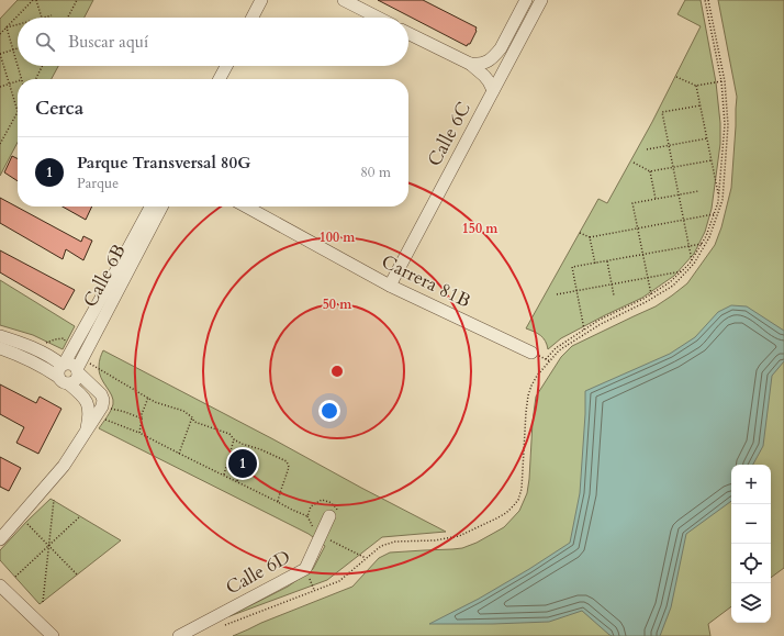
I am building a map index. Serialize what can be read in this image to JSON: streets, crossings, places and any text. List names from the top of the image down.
{
  "streets": {
    "street": [
      "Calle 6C",
      "Calle 6B",
      "Carrera 81B",
      "Calle 6D"
    ]
  },
  "crossings": [
    ["Calle 6C", "Carrera 81B"]
  ],
  "page": {
    "search": "Buscar aquí",
    "heading": "Cerca",
    "list": [
      {
        "mark": "1",
        "name": "Parque Transversal 80G",
        "note": "Parque",
        "value": "80 m"
      }
    ],
    "pins": "1",
    "map_buttons": ["+", "−"]
  },
  "rings": ["150 m", "100 m", "50 m"]
}
